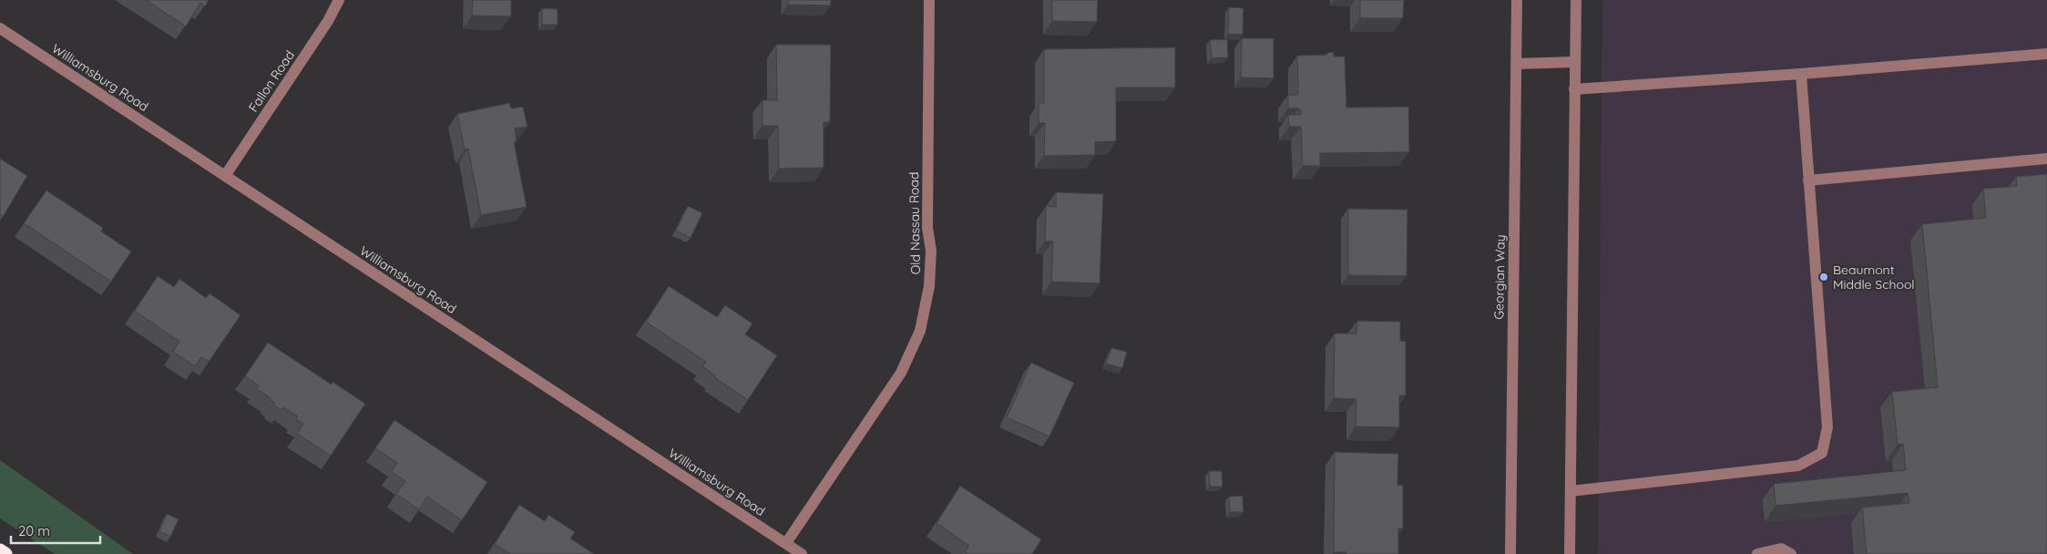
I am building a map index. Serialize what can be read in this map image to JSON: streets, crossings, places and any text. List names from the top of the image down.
{
  "streets": {
    "street": [
      "Williamsburg Road",
      "Fallon Road",
      "Old Nassau Road",
      "Georgian Way"
    ]
  },
  "crossings": [
    ["Williamsburg Road", "Fallon Road"],
    ["Williamsburg Road", "Old Nassau Road"]
  ],
  "places": ["Beaumont Middle School"],
  "scale_bar": "20 m"
}
